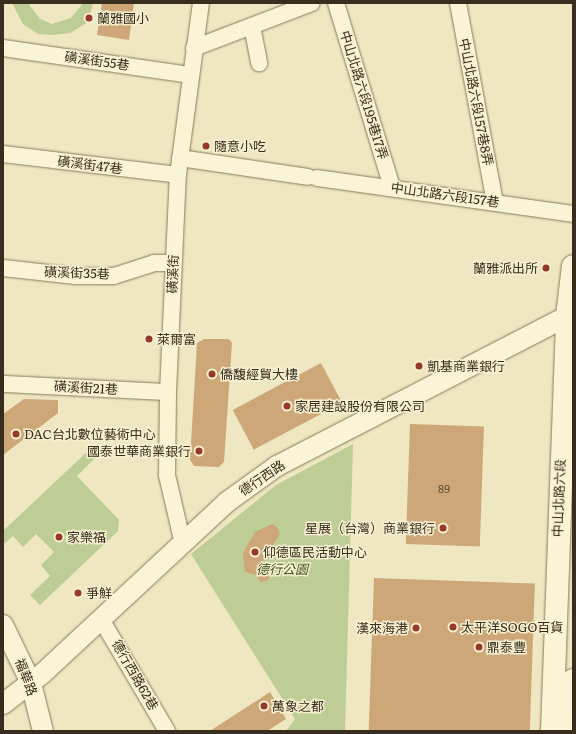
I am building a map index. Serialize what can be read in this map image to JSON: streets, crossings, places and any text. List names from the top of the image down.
{
  "streets": {
    "main road": ["中山北路六段"],
    "street": [
      "磺溪街55巷",
      "中山北路六段195巷17弄",
      "中山北路六段157巷8弄",
      "磺溪街47巷",
      "中山北路六段157巷",
      "磺溪街35巷",
      "磺溪街",
      "磺溪街21巷",
      "德行西路",
      "德行西路62巷",
      "福華路"
    ]
  },
  "crossings": [
    ["磺溪街55巷", "磺溪街"],
    ["中山北路六段195巷17弄", "中山北路六段157巷"],
    ["中山北路六段157巷8弄", "中山北路六段157巷"],
    ["磺溪街47巷", "磺溪街"],
    ["中山北路六段157巷", "磺溪街"],
    ["磺溪街35巷", "磺溪街"],
    ["磺溪街", "磺溪街21巷"],
    ["磺溪街", "德行西路"],
    ["德行西路", "中山北路六段"],
    ["德行西路", "德行西路62巷"],
    ["德行西路", "福華路"]
  ],
  "parks": ["德行公園"],
  "places": [
    "蘭雅國小",
    "隨意小吃",
    "蘭雅派出所",
    "萊爾富",
    "凱基商業銀行",
    "僑馥經貿大樓",
    "家居建設股份有限公司",
    "DAC台北數位藝術中心",
    "國泰世華商業銀行",
    "星展（台灣）商業銀行",
    "家樂福",
    "仰德區民活動中心",
    "爭鮮",
    "太平洋SOGO百貨",
    "漢來海港",
    "鼎泰豐",
    "萬象之都"
  ],
  "house_numbers": ["89"]
}
